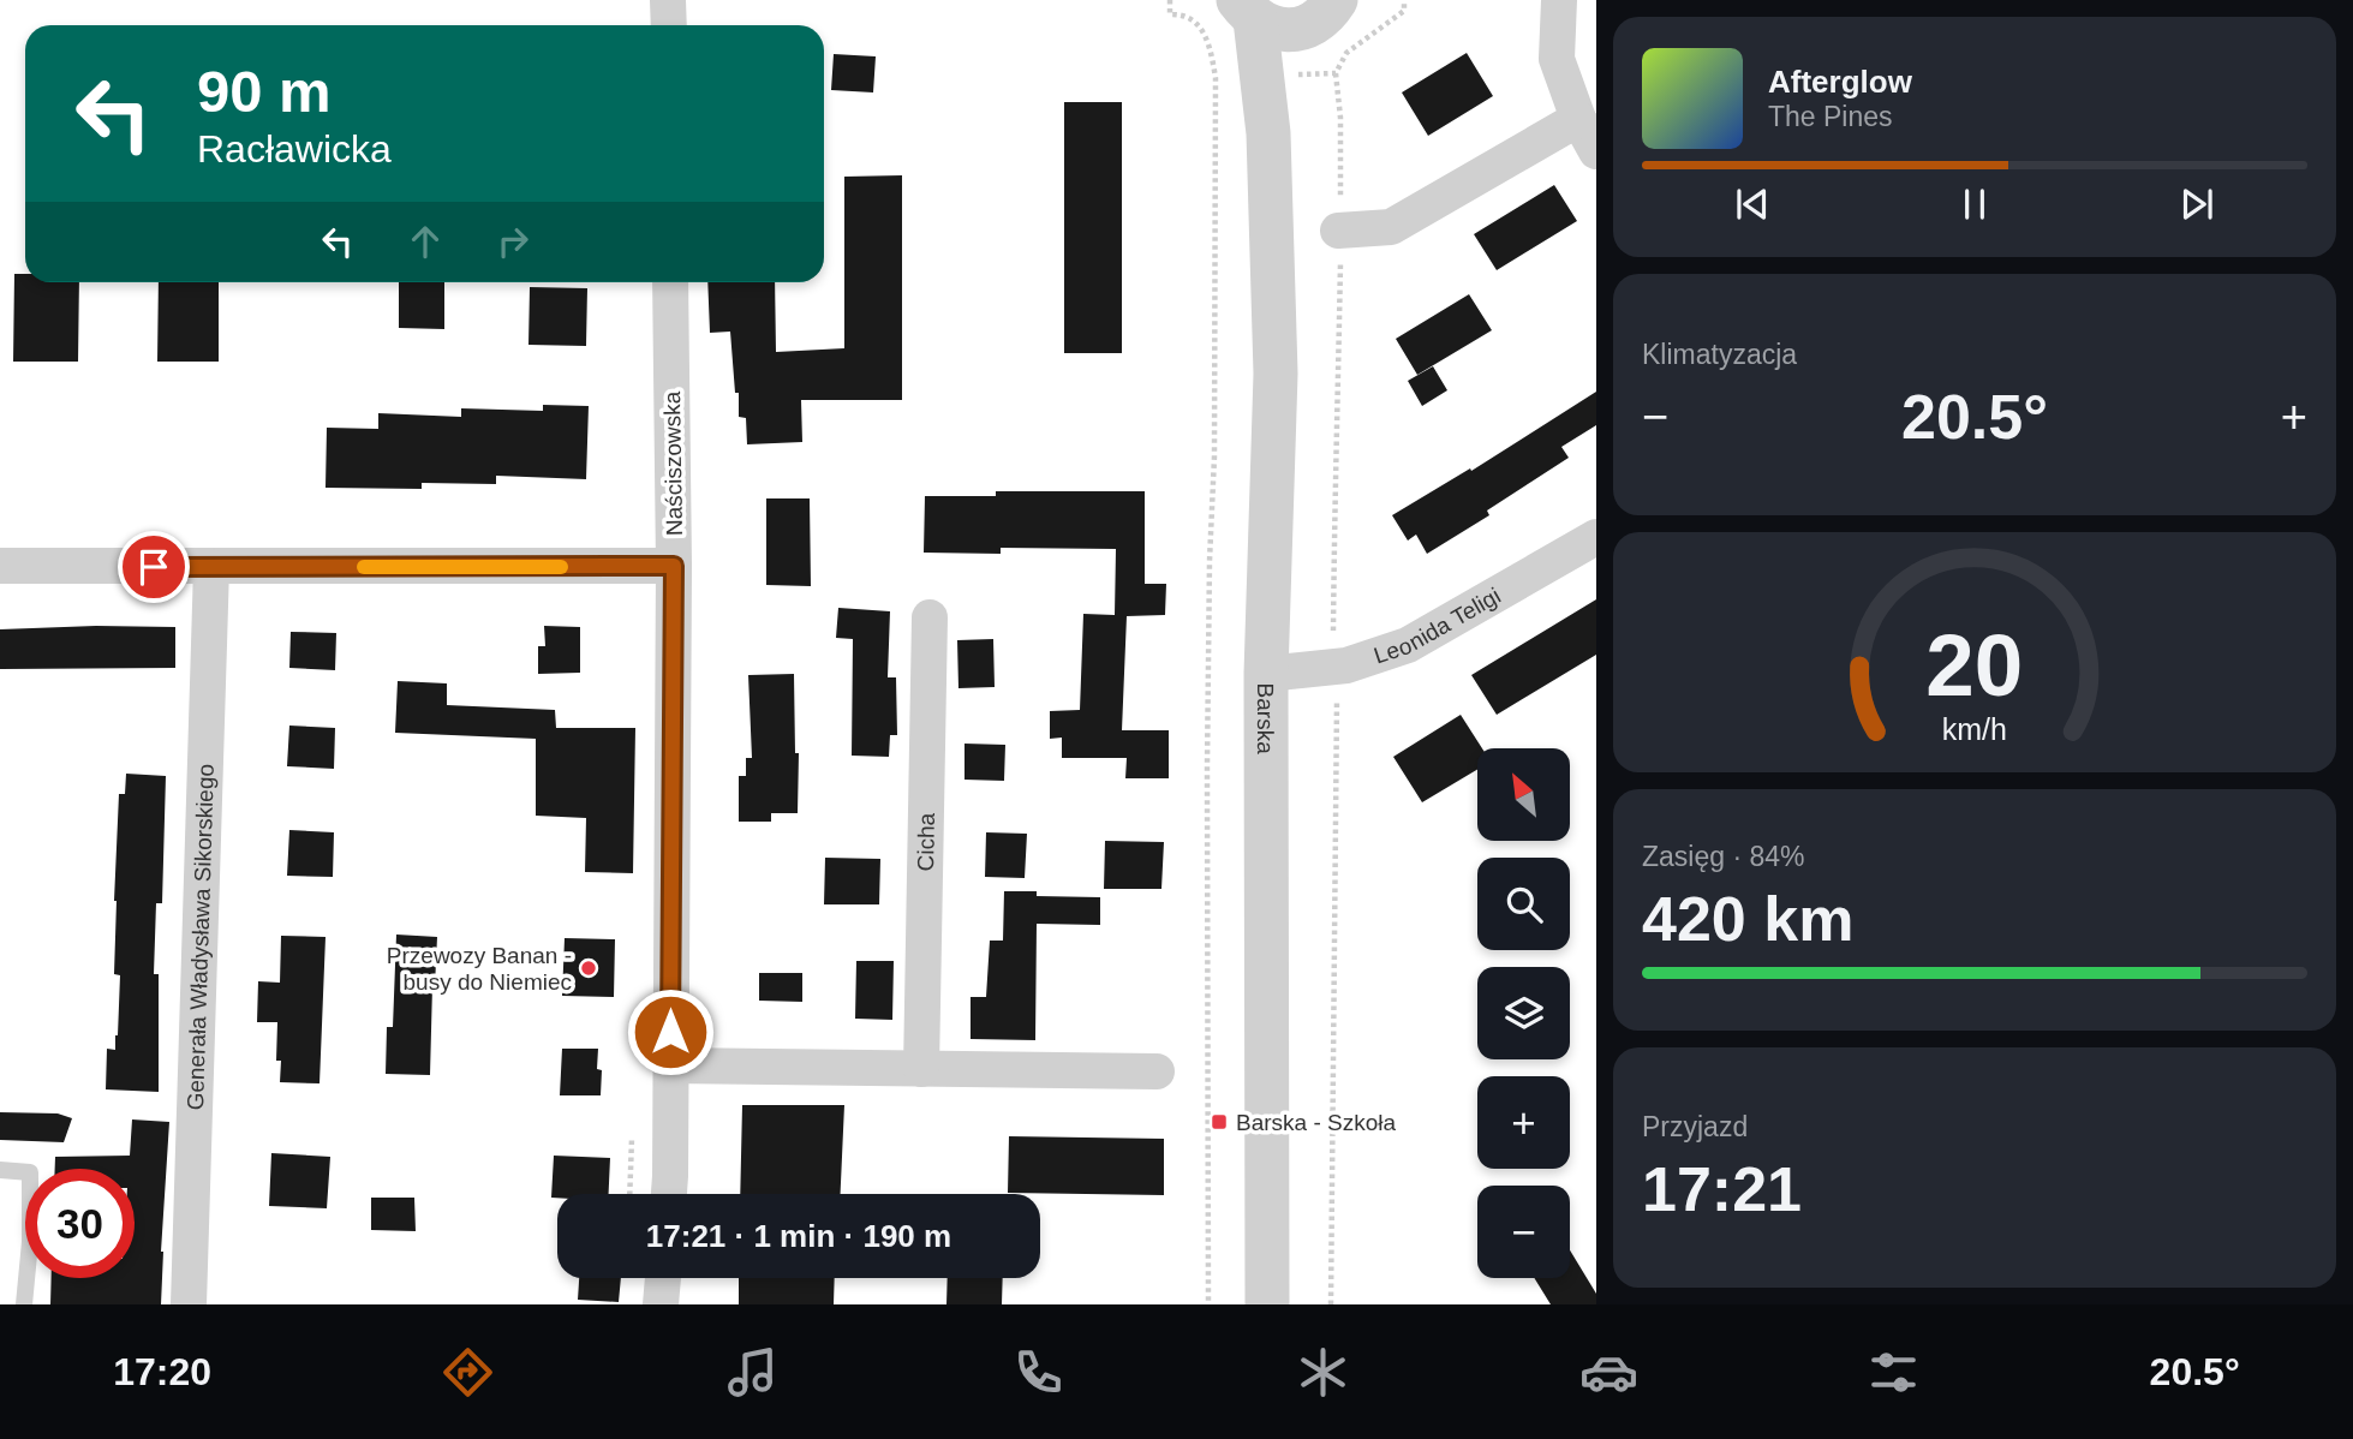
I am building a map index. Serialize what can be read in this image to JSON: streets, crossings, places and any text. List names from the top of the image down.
{
  "streets": {
    "street": [
      "Naściszowska",
      "Leonida Teligi",
      "Barska",
      "Cicha",
      "Generała Władysława Sikorskiego"
    ]
  },
  "crossings": [
    ["Leonida Teligi", "Barska"]
  ],
  "places": {
    "other": ["Przewozy Banan - busy do Niemiec"],
    "transit": ["Barska - Szkoła"]
  },
  "north": "top left",
  "page": {
    "turn": ["90 m", "Racławicka"],
    "song": ["Afterglow", "The Pines"],
    "tile": [
      "Klimatyzacja",
      ["Zasięg · 84%", "420 km"],
      ["Przyjazd", "17:21"]
    ],
    "heat": ["−", "20.5°", "+"],
    "map_buttons": ["+", "−"],
    "limit": "30",
    "trip": "17:21 · 1 min · 190 m",
    "tabs": ["17:20", "20.5°"],
    "gauge": ["20", "km/h"]
  }
}
